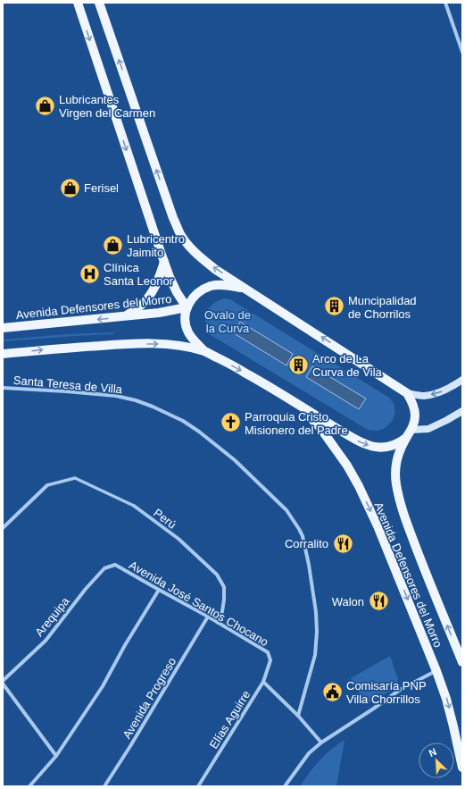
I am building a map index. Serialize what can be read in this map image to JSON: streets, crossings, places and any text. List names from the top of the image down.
{
  "streets": {
    "main road": ["Avenida Defensores del Morro"],
    "street": [
      "Santa Teresa de Villa",
      "Perú",
      "Avenida José Santos Chocano",
      "Arequipa",
      "Avenida Progreso",
      "Elías Aguirre"
    ]
  },
  "crossings": [
    ["Perú", "Avenida José Santos Chocano"],
    ["Avenida José Santos Chocano", "Arequipa"],
    ["Avenida José Santos Chocano", "Avenida Progreso"],
    ["Avenida José Santos Chocano", "Elías Aguirre"]
  ],
  "parks": ["Ovalo de la Curva"],
  "places": {
    "shop": ["Lubricantes Virgen del Carmen", "Ferisel", "Lubricentro Jaimito"],
    "hospital": ["Clínica Santa Leonor"],
    "building": ["Muncipalidad de Chorrilos", "Arco de La Curva de Vila"],
    "church": ["Parroquia Cristo Misionero del Padre"],
    "restaurant": ["Corralito", "Walon"],
    "public building": ["Comisaría PNP Villa Chorrillos"]
  },
  "north": "top left"
}
